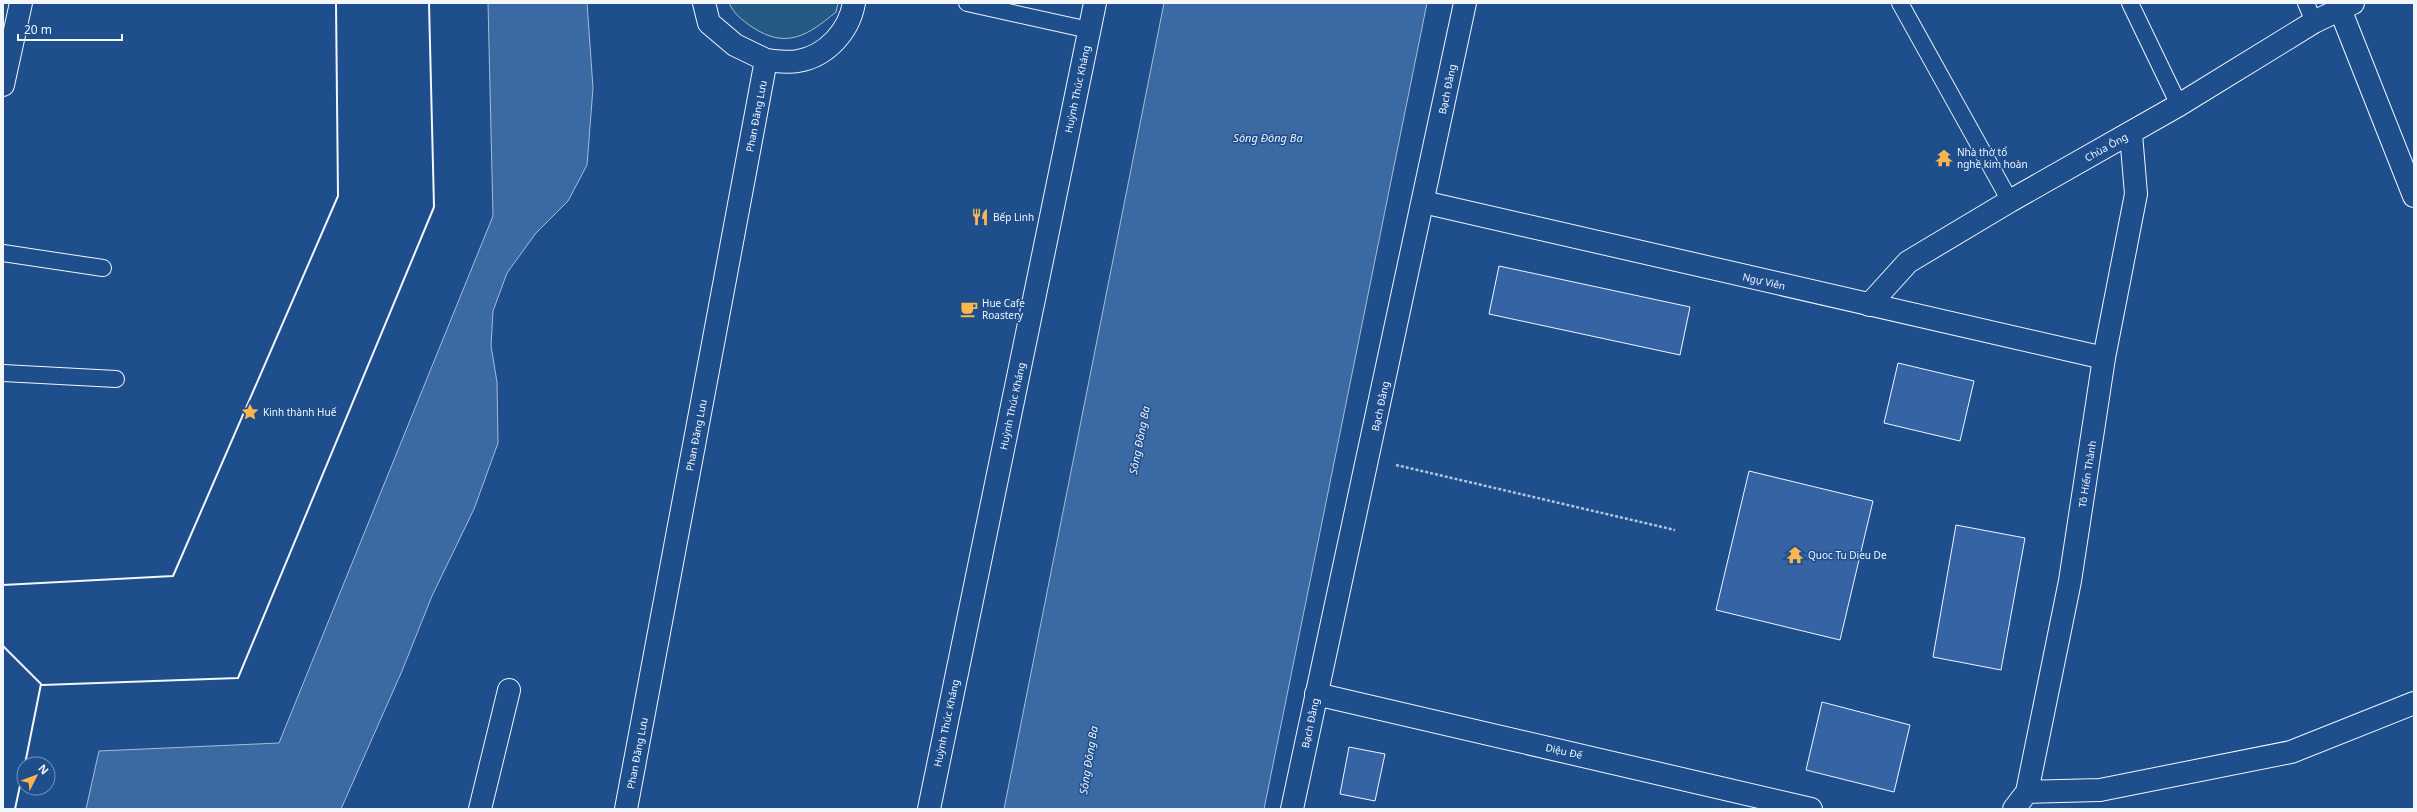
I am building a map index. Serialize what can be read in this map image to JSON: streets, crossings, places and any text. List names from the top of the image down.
{
  "streets": {
    "street": [
      "Huỳnh Thúc Kháng",
      "Bạch Đằng",
      "Phan Đăng Lưu",
      "Chùa Ông",
      "Ngự Viên",
      "Tô Hiến Thành",
      "Diệu Đế"
    ]
  },
  "crossings": [
    ["Bạch Đằng", "Ngự Viên"],
    ["Bạch Đằng", "Diệu Đế"],
    ["Chùa Ông", "Ngự Viên"],
    ["Chùa Ông", "Tô Hiến Thành"],
    ["Ngự Viên", "Tô Hiến Thành"]
  ],
  "water": ["Sông Đông Ba"],
  "places": {
    "temple": ["Nhà thờ tổ nghề kim hoàn", "Quoc Tu Dieu De"],
    "restaurant": ["Bếp Linh"],
    "cafe": ["Hue Cafe Roastery"],
    "place": ["Kinh thành Huế"]
  },
  "scale_bar": "20 m",
  "north": "top right"
}
